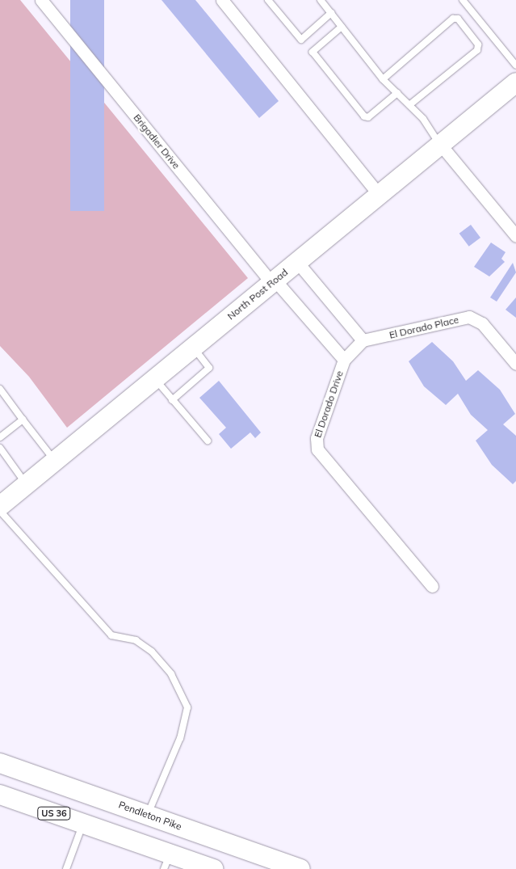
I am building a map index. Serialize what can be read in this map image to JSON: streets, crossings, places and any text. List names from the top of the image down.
{
  "streets": {
    "main road": ["North Post Road", "US 36", "Pendleton Pike"],
    "street": ["Brigadier Drive", "El Dorado Place", "El Dorado Drive"]
  },
  "crossings": [
    ["Brigadier Drive", "North Post Road"],
    ["Brigadier Drive", "El Dorado Drive"],
    ["North Post Road", "El Dorado Drive"]
  ]
}
